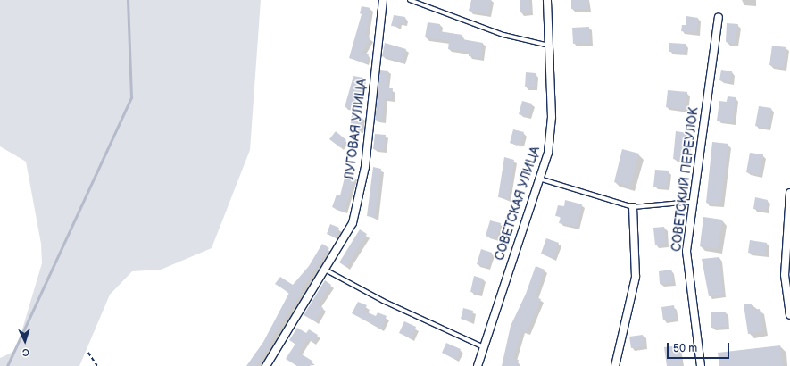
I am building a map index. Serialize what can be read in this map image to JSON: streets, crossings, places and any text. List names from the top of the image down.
{
  "streets": {
    "street": ["ЛУГОВАЯ УЛИЦА", "СОВЕТСКИЙ ПЕРЕУЛОК", "СОВЕТСКАЯ УЛИЦА"]
  },
  "scale_bar": "50 m",
  "north": "bottom"
}
